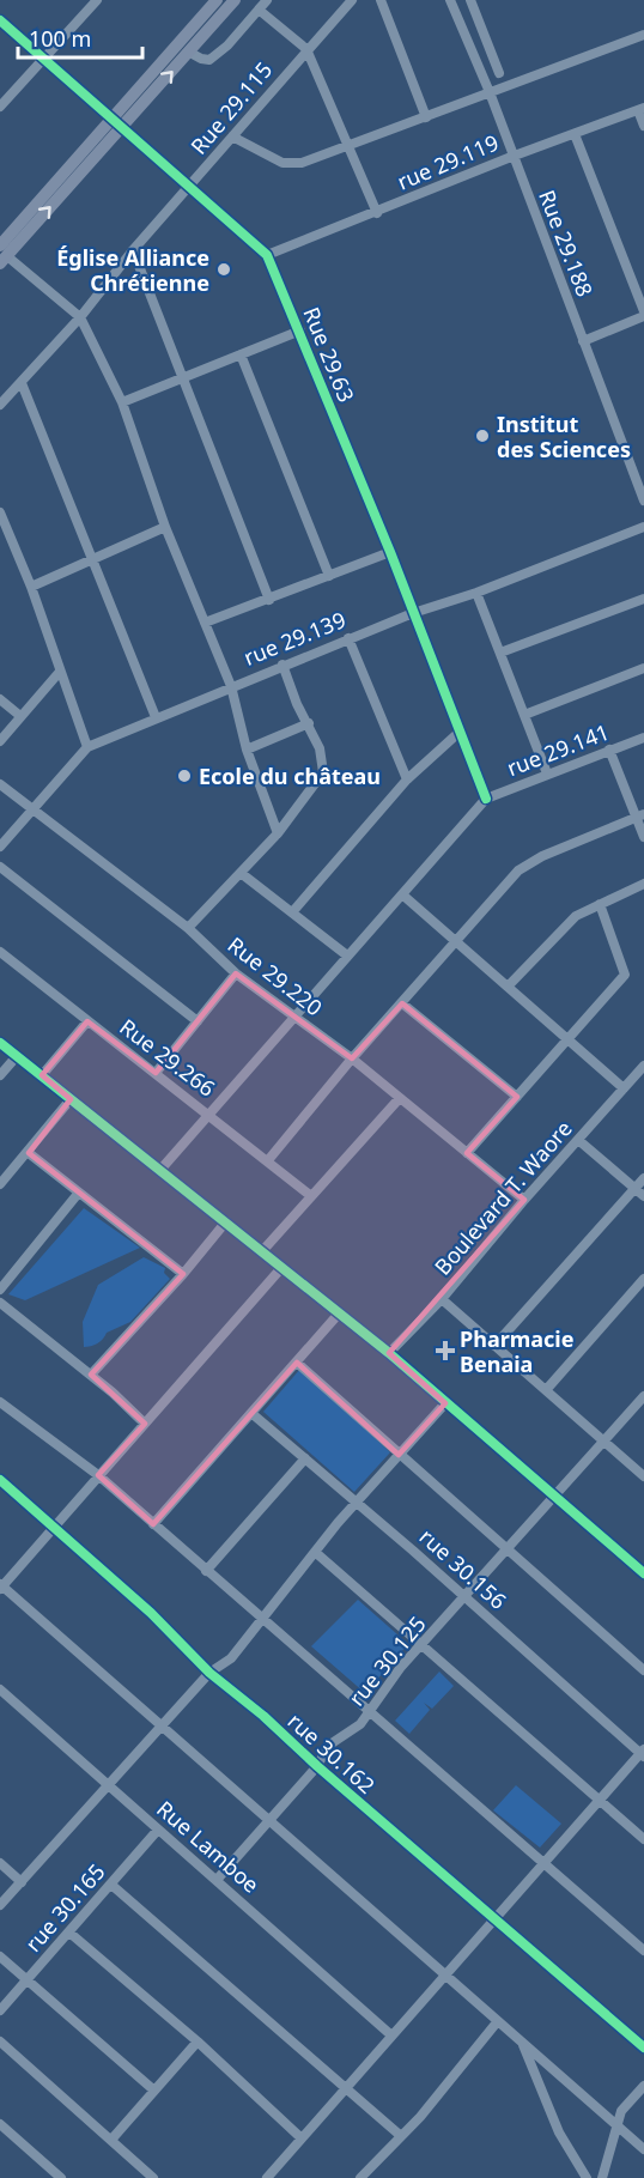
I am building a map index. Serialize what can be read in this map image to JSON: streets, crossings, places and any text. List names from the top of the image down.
{
  "streets": {
    "street": [
      "Rue 29.115",
      "rue 29.119",
      "Rue 29.188",
      "Rue 29.63",
      "rue 29.139",
      "rue 29.141",
      "Rue 29.220",
      "Rue 29.266",
      "Boulevard T. Waore",
      "rue 30.156",
      "rue 30.125",
      "rue 30.162",
      "Rue Lamboe",
      "rue 30.165"
    ]
  },
  "crossings": [
    ["Rue 29.115", "Rue 29.63"],
    ["rue 29.119", "Rue 29.188"],
    ["rue 29.119", "Rue 29.63"],
    ["Rue 29.63", "rue 29.139"],
    ["Rue 29.63", "rue 29.141"],
    ["rue 29.139", "Rue 29.220"],
    ["Rue 29.220", "Boulevard T. Waore"],
    ["rue 30.156", "rue 30.125"],
    ["rue 30.125", "rue 30.162"],
    ["rue 30.125", "Rue Lamboe"],
    ["Rue Lamboe", "rue 30.165"]
  ],
  "places": {
    "other": ["Église Alliance Chrétienne", "Institut des Sciences", "Ecole du château"],
    "health": ["Pharmacie Benaia"]
  },
  "scale_bar": "100 m"
}
